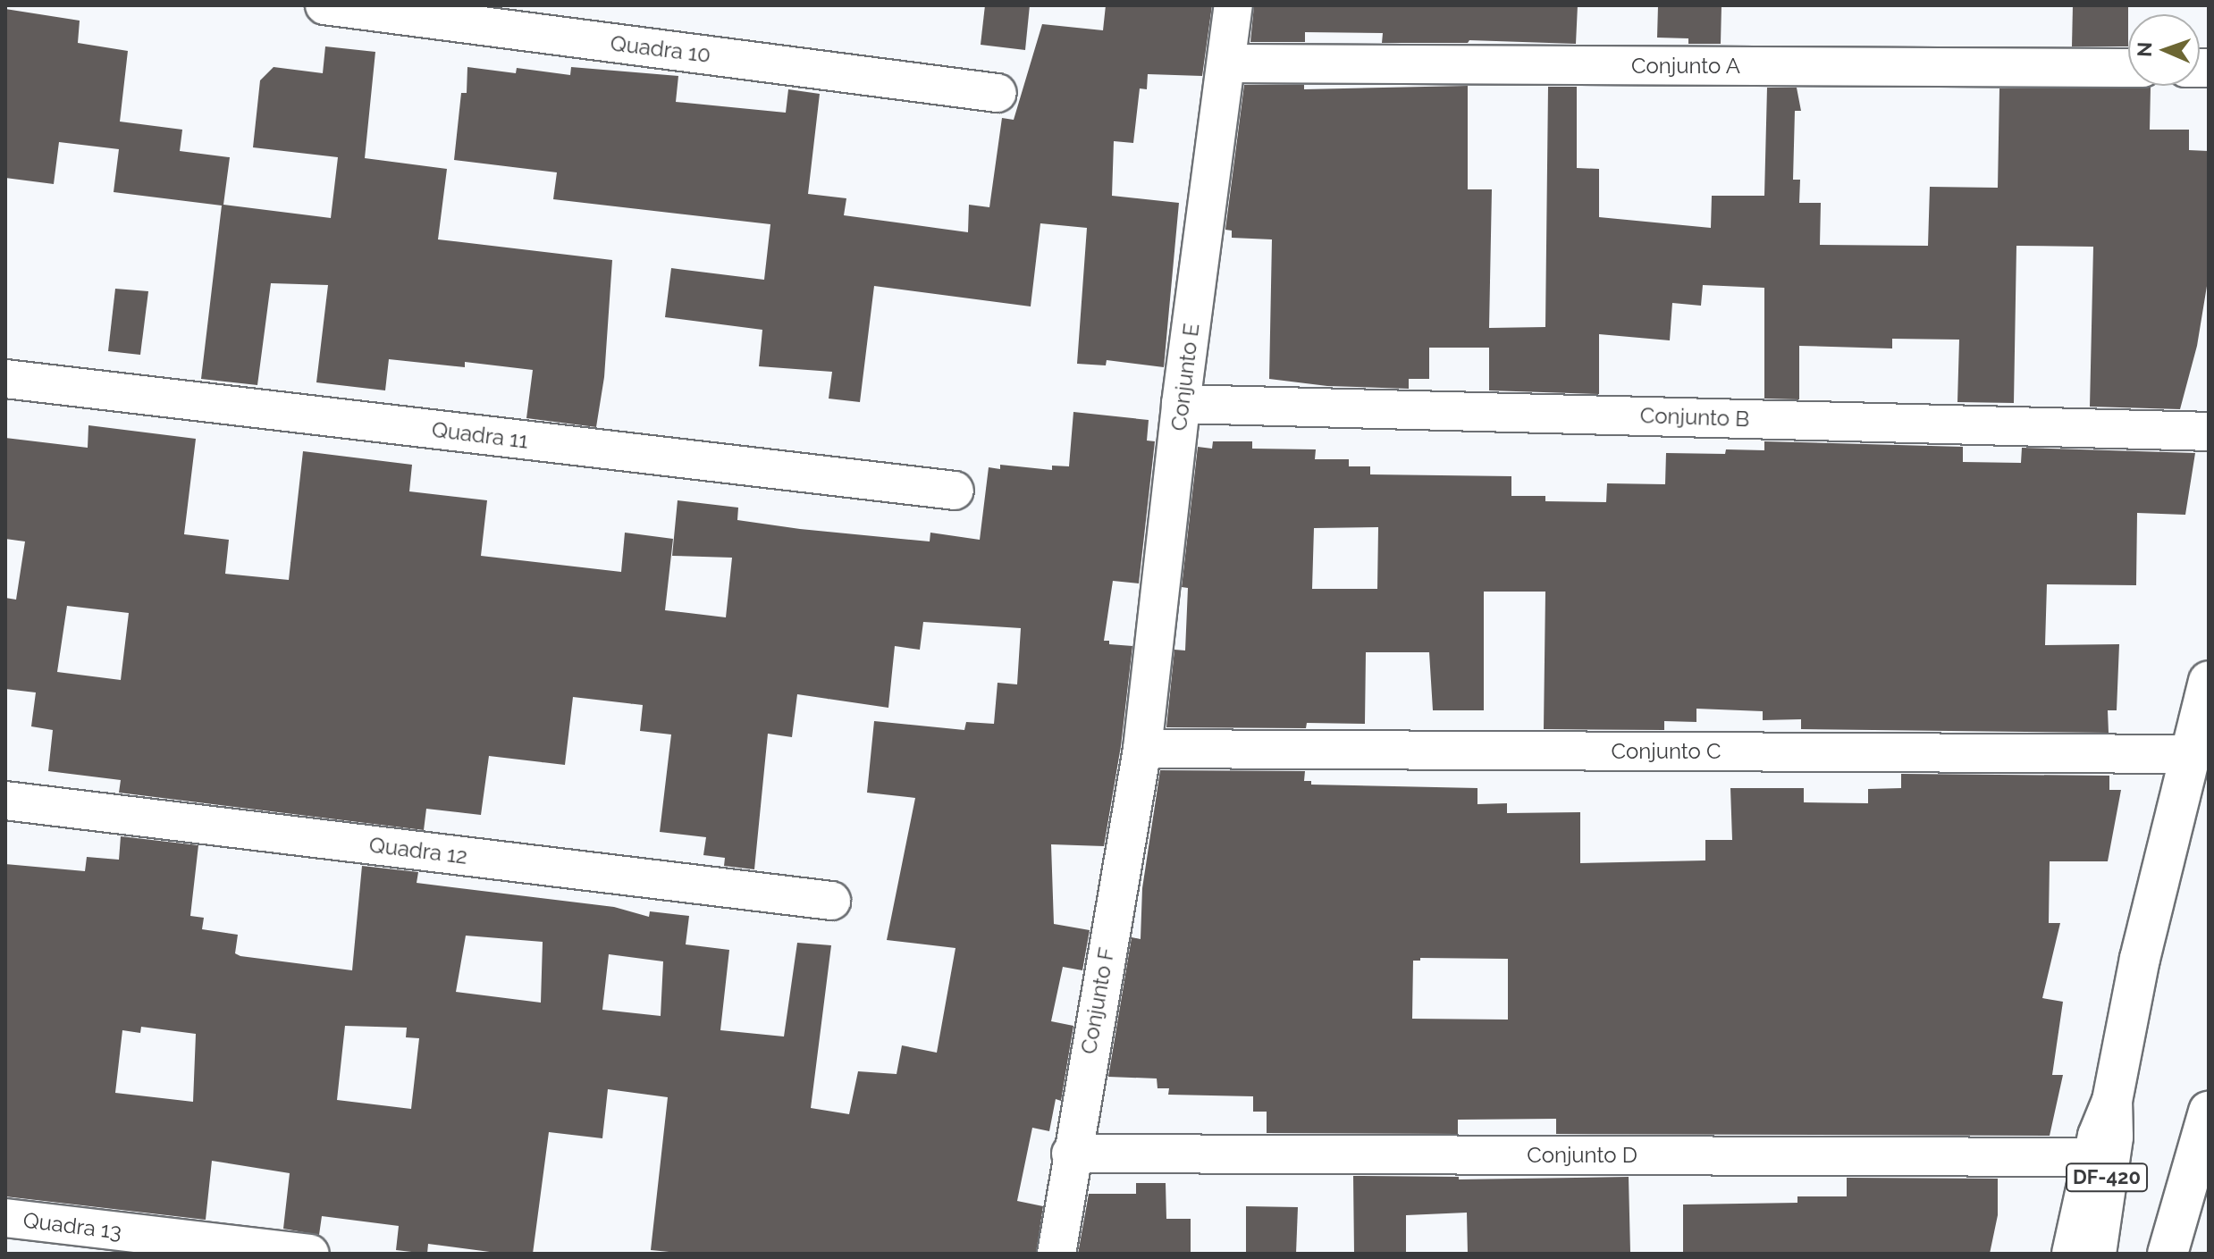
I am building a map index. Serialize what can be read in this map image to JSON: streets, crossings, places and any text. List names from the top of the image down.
{
  "streets": {
    "main road": ["DF-420"],
    "street": [
      "Quadra 10",
      "Conjunto A",
      "Conjunto E",
      "Conjunto B",
      "Quadra 11",
      "Conjunto C",
      "Quadra 12",
      "Conjunto F",
      "Conjunto D",
      "Quadra 13"
    ]
  },
  "crossings": [
    ["Conjunto A", "Conjunto E"],
    ["Conjunto E", "Conjunto B"],
    ["Conjunto E", "Conjunto C"],
    ["Conjunto E", "Conjunto F"],
    ["Conjunto C", "Conjunto F"],
    ["Conjunto C", "DF-420"],
    ["Conjunto F", "Conjunto D"],
    ["Conjunto D", "DF-420"]
  ],
  "north": "left"
}
